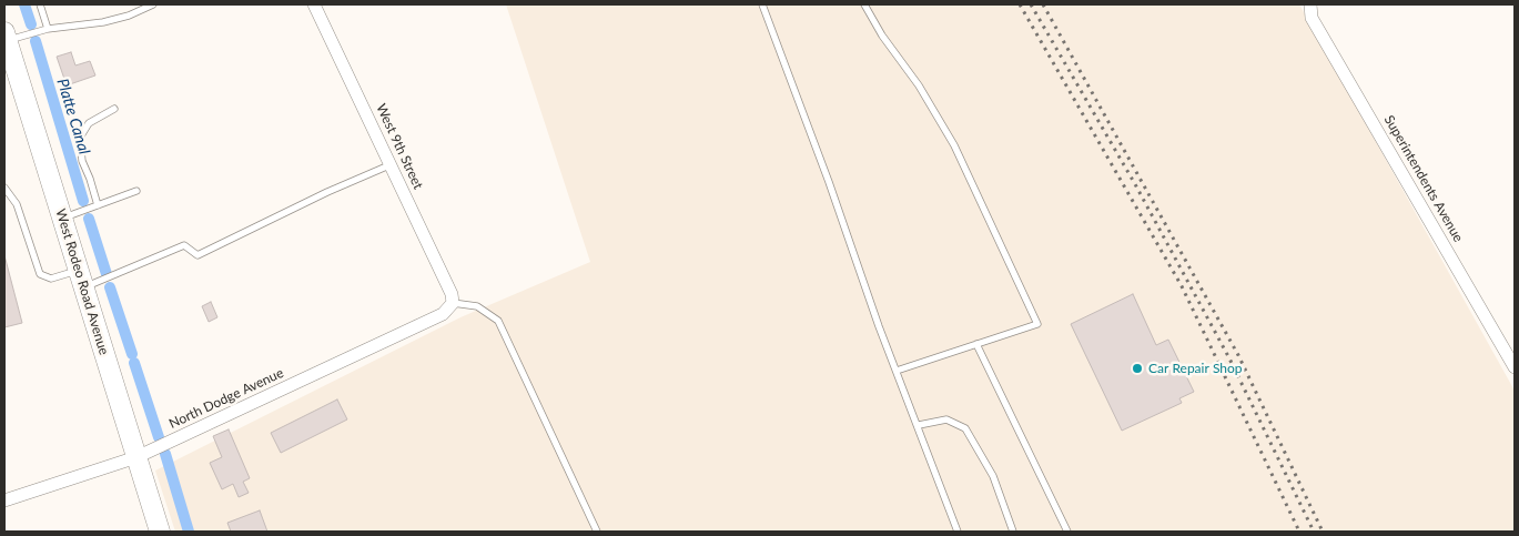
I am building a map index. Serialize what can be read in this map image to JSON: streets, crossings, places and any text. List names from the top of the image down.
{
  "streets": {
    "main road": ["West Rodeo Road Avenue"],
    "street": ["West 9th Street", "Superintendents Avenue", "North Dodge Avenue"]
  },
  "crossings": [
    ["West 9th Street", "North Dodge Avenue"],
    ["West Rodeo Road Avenue", "North Dodge Avenue"]
  ],
  "water": ["Platte Canal"],
  "places": ["Car Repair Shop"]
}
